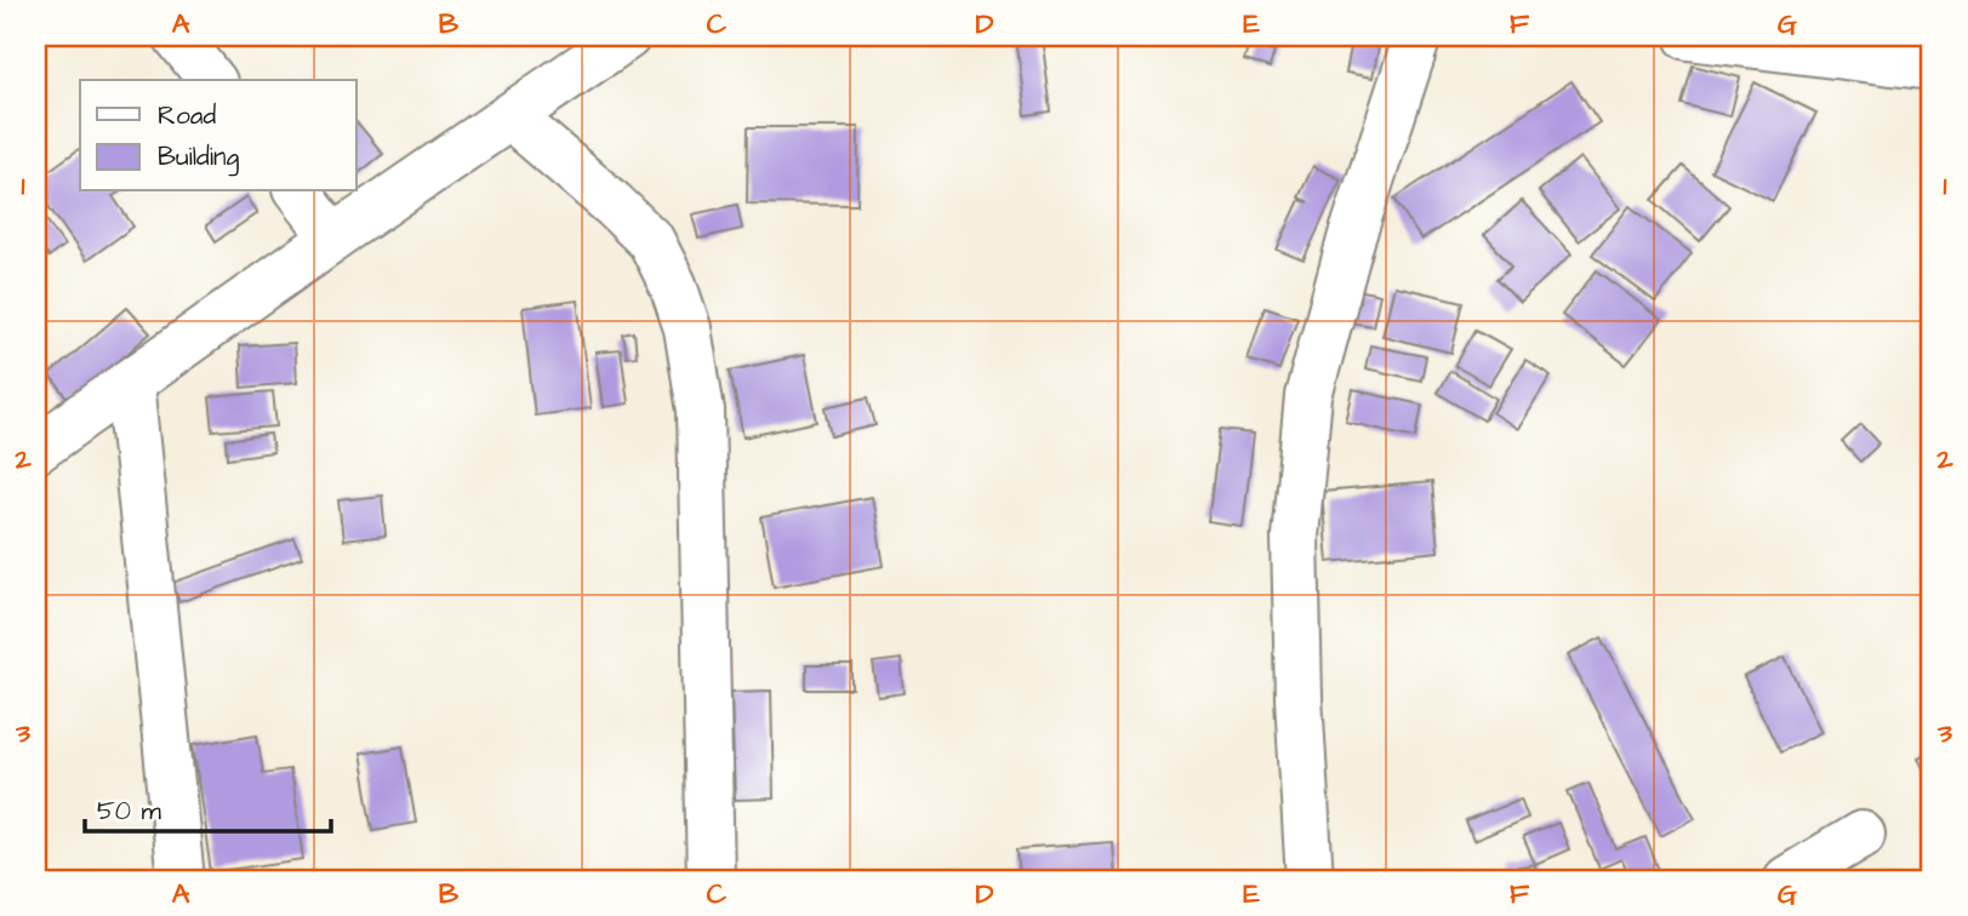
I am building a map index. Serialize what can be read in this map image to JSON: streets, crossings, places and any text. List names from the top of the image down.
{
  "legend": ["Road", "Building"],
  "scale_bar": "50 m",
  "grid": {
    "columns": [
      "A",
      "B",
      "C",
      "D",
      "E",
      "F",
      "G"
    ],
    "rows": ["1", "2", "3"]
  }
}
